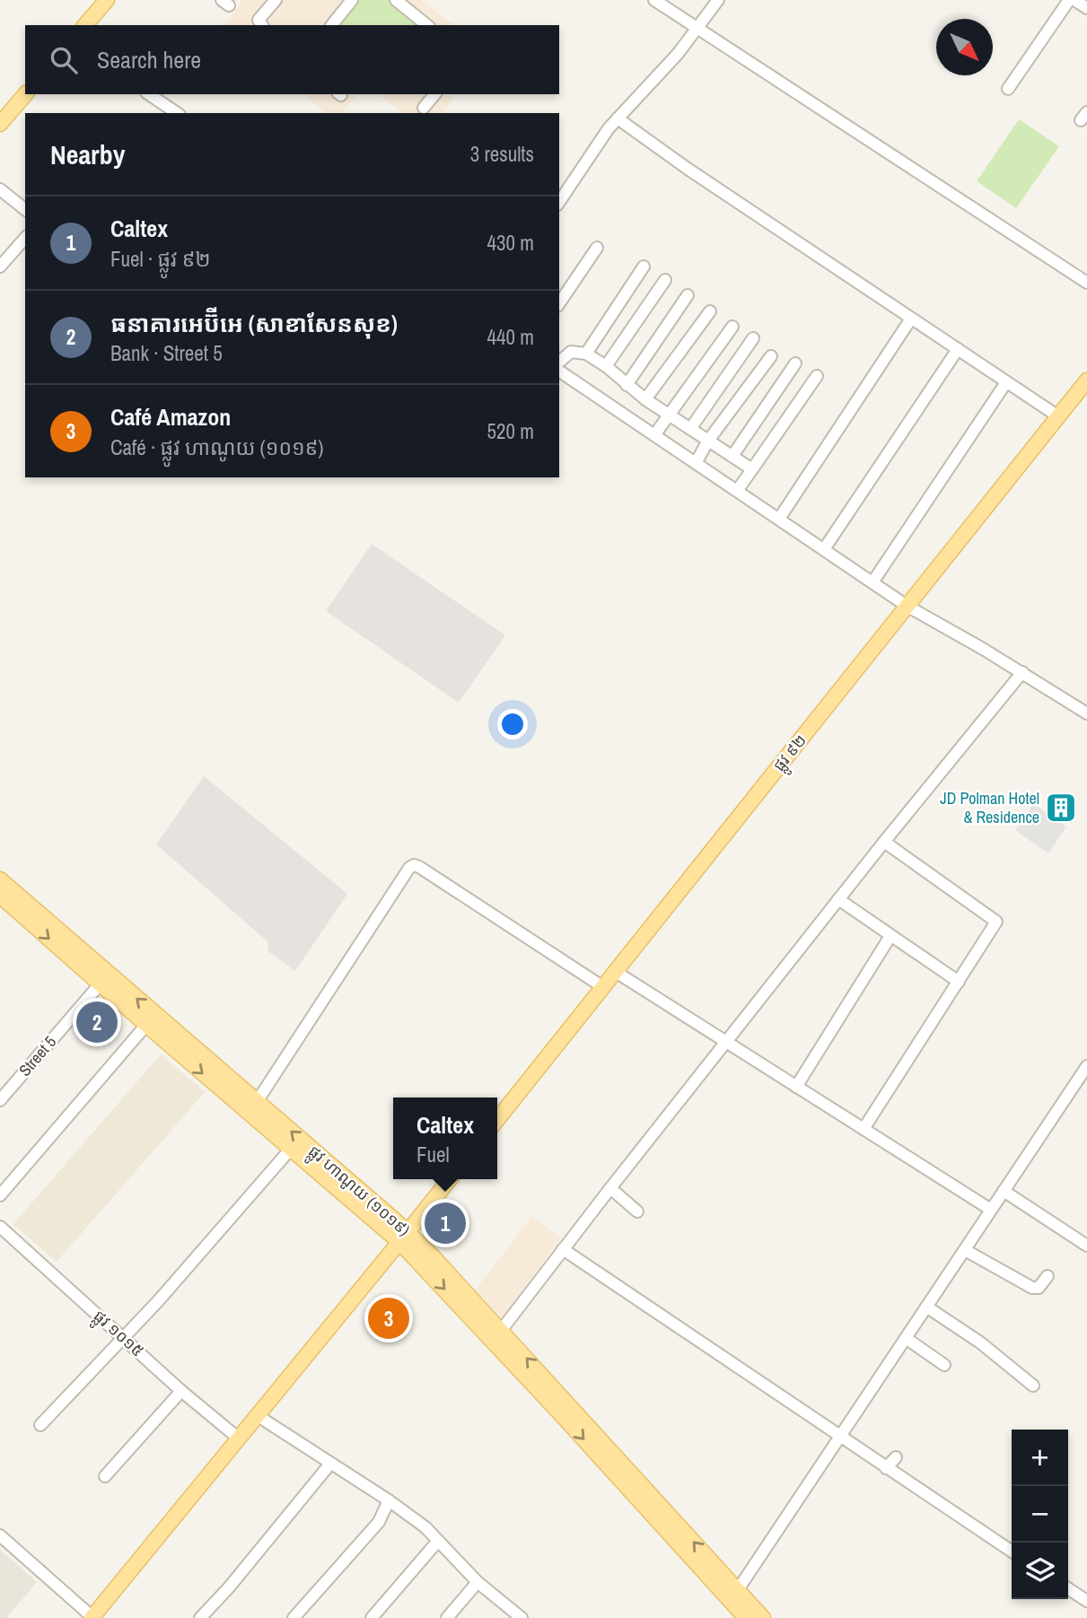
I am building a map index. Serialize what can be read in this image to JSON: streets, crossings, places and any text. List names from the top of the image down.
{
  "streets": {
    "main road": ["ផ្លូវ ៩២", "ផ្លូវ ហាណូយ (១០១៩)"],
    "street": ["Street 5", "ផ្លូវ ១០១៥"]
  },
  "crossings": [
    ["Street 5", "ផ្លូវ ហាណូយ (១០១៩)"]
  ],
  "places": {
    "building": ["JD Polman Hotel & Residence"]
  },
  "north": "bottom right",
  "page": {
    "search": "Search here",
    "heading": ["Nearby", "3 results"],
    "list": [
      {
        "mark": "1",
        "name": "Caltex",
        "note": "Fuel · ផ្លូវ ៩២",
        "value": "430 m"
      },
      {
        "mark": "2",
        "name": "ធនាគារអេប៊ីអេ (សាខាសែនសុខ)",
        "note": "Bank · Street 5",
        "value": "440 m"
      },
      {
        "mark": "3",
        "name": "Café Amazon",
        "note": "Café · ផ្លូវ ហាណូយ (១០១៩)",
        "value": "520 m"
      }
    ],
    "pins": ["2", "1", "3"],
    "popup": ["Caltex", "Fuel"],
    "map_buttons": ["+", "−"]
  }
}
